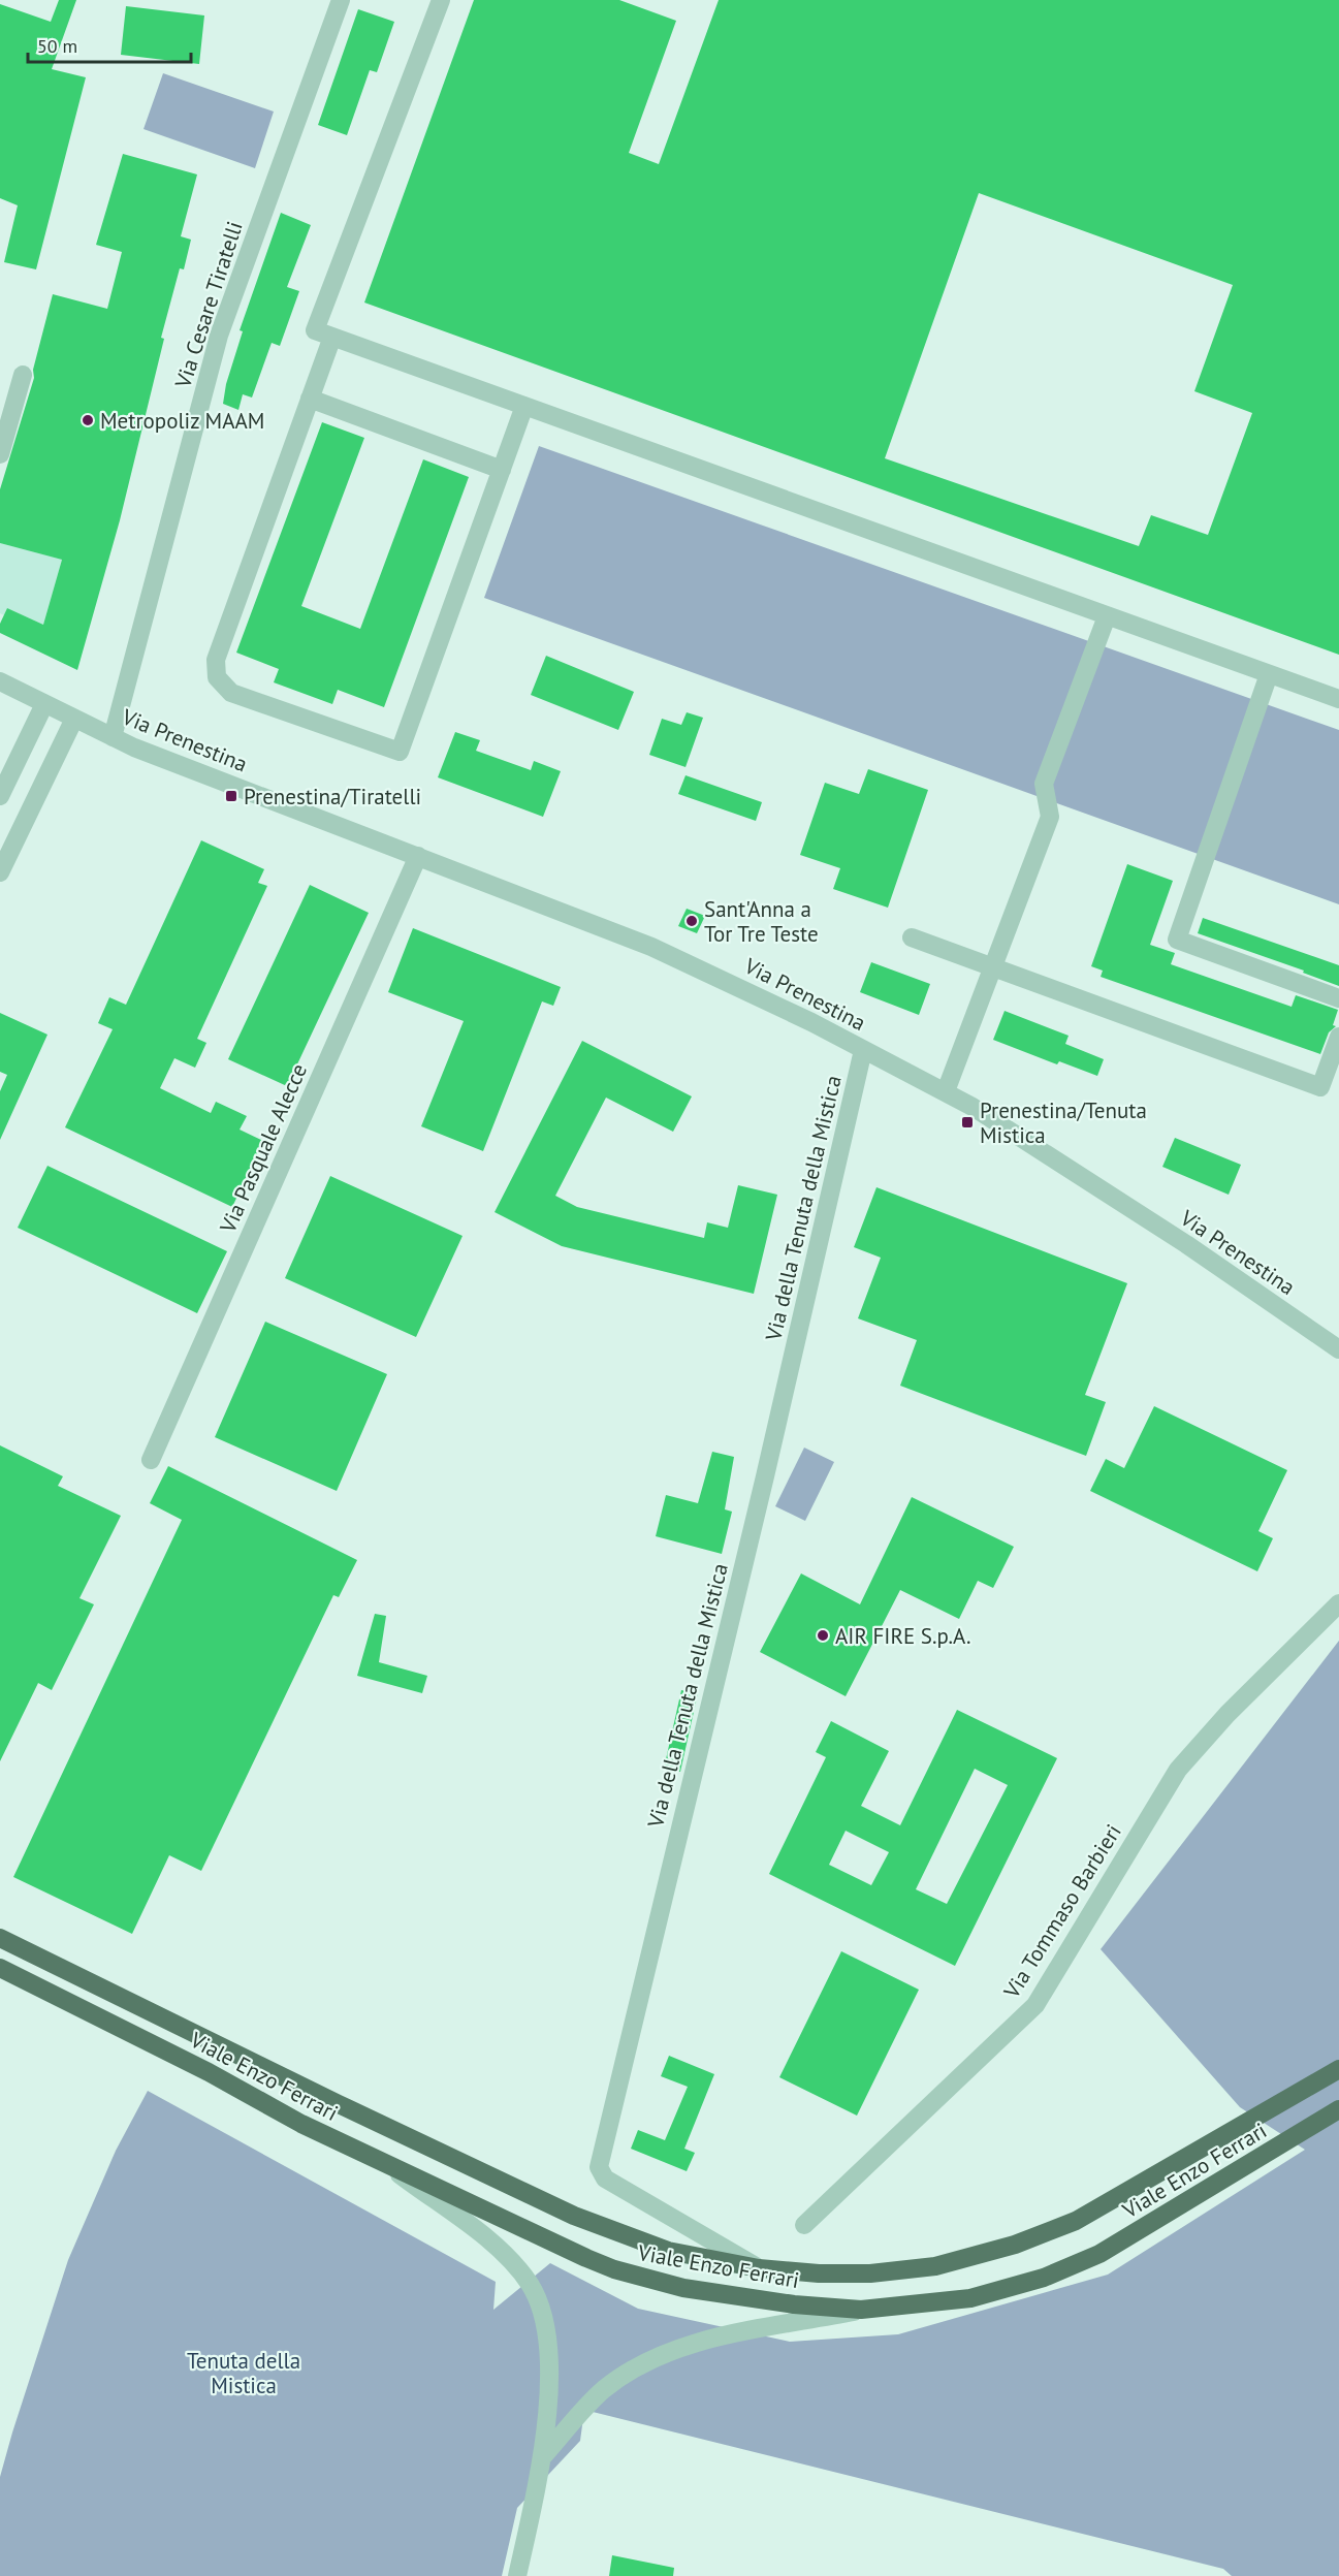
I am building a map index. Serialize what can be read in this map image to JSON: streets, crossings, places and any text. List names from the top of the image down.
{
  "streets": {
    "main road": ["Viale Enzo Ferrari"],
    "street": [
      "Via Cesare Tiratelli",
      "Via Prenestina",
      "Via Pasquale Alecce",
      "Via della Tenuta della Mistica",
      "Via Tommaso Barbieri"
    ]
  },
  "crossings": [
    ["Via Cesare Tiratelli", "Via Prenestina"],
    ["Via Prenestina", "Via Pasquale Alecce"],
    ["Via Prenestina", "Via della Tenuta della Mistica"],
    ["Via della Tenuta della Mistica", "Viale Enzo Ferrari"]
  ],
  "parks": ["Tenuta della Mistica"],
  "places": {
    "other": ["Metropoliz MAAM", "Sant'Anna a Tor Tre Teste", "AIR FIRE S.p.A."],
    "transit": ["Prenestina/Tiratelli", "Prenestina/Tenuta Mistica"]
  },
  "scale_bar": "50 m"
}
